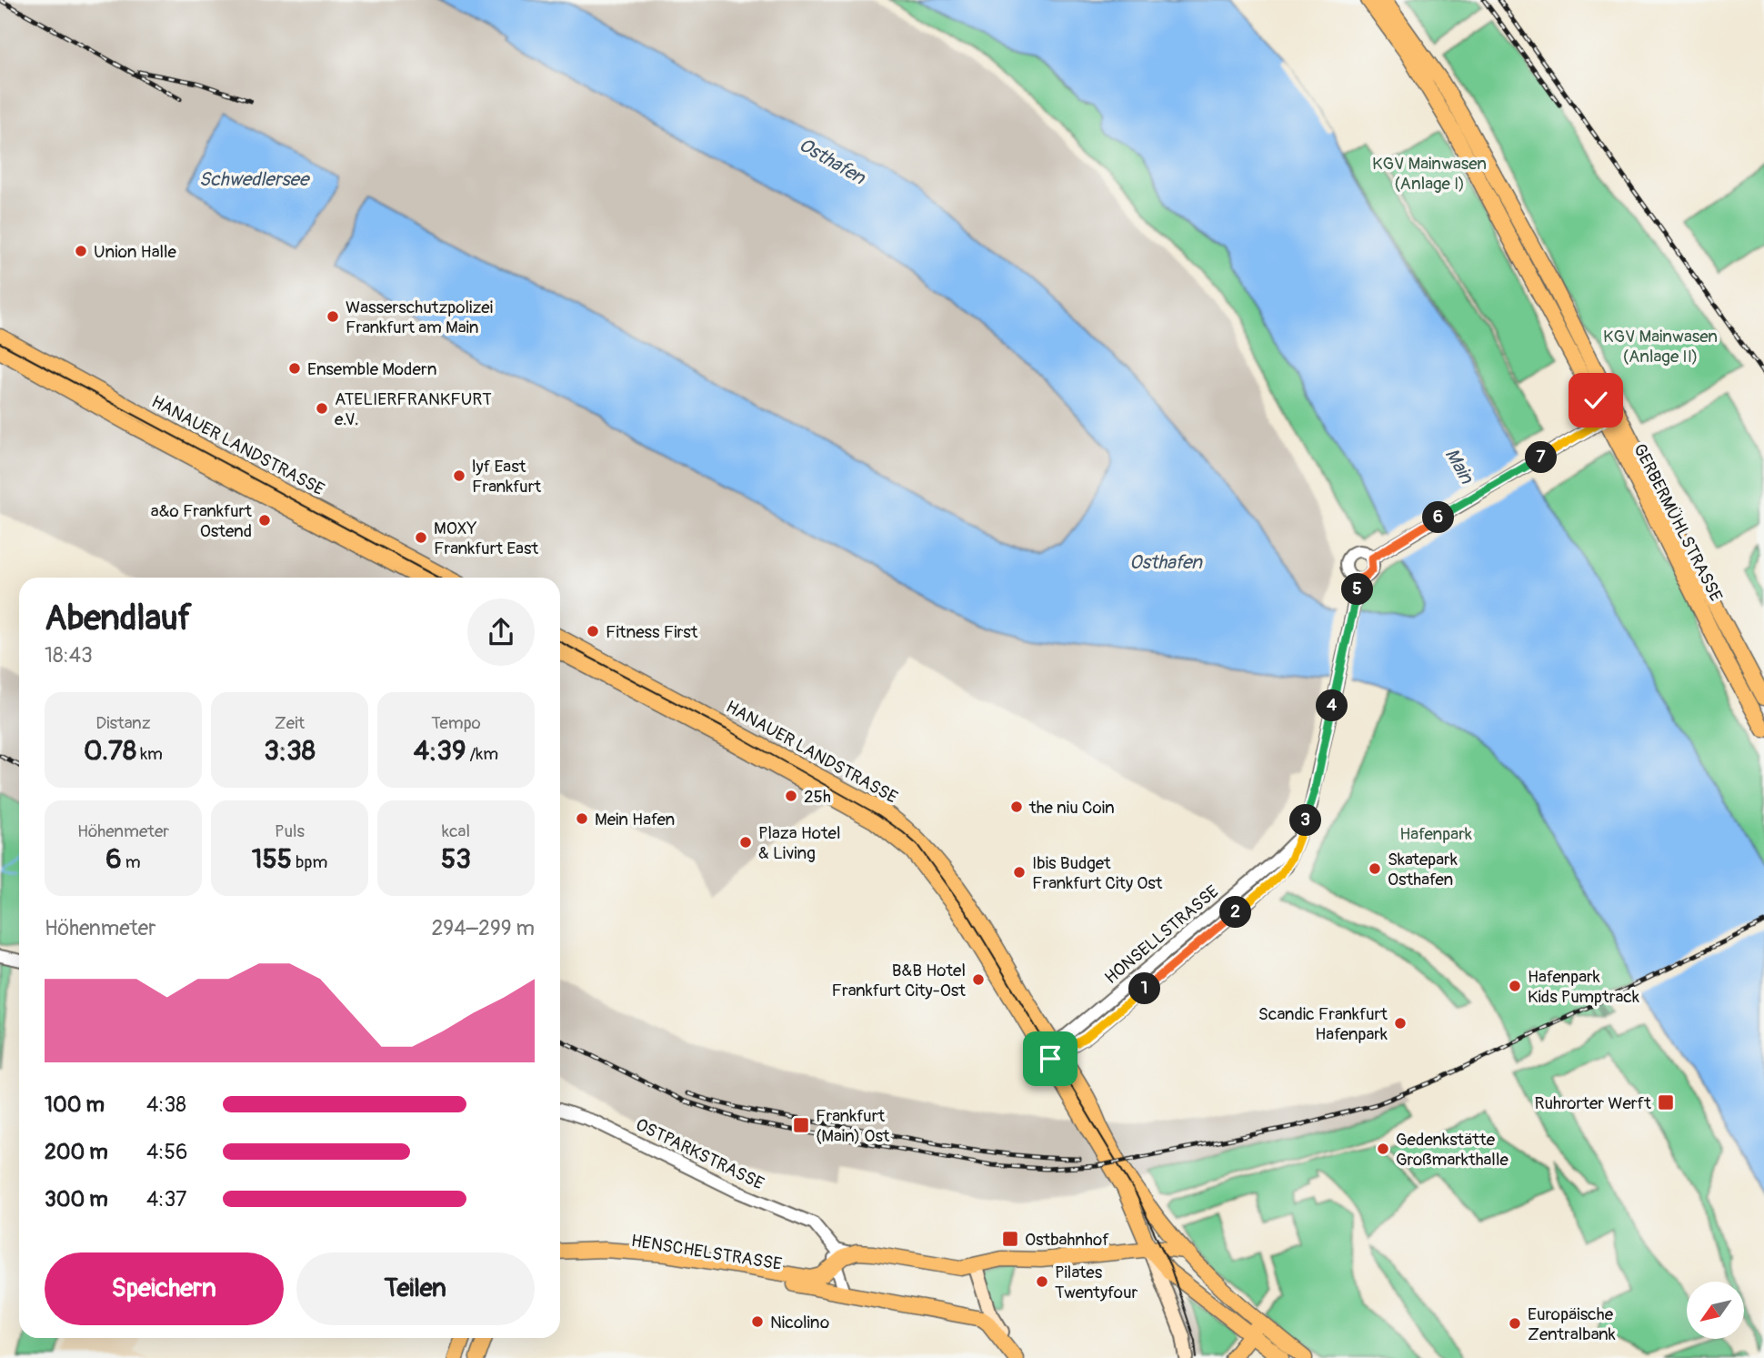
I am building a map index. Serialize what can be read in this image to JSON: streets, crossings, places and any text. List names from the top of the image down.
{
  "streets": {
    "main road": ["HANAUER LANDSTRASSE", "GERBERMÜHLSTRASSE", "HENSCHELSTRASSE"],
    "street": ["HONSELLSTRASSE", "OSTPARKSTRASSE"]
  },
  "crossings": [
    ["HANAUER LANDSTRASSE", "HONSELLSTRASSE"],
    ["OSTPARKSTRASSE", "HENSCHELSTRASSE"]
  ],
  "water": ["Osthafen", "Schwedlersee", "Main"],
  "parks": ["KGV Mainwasen (Anlage I)", "KGV Mainwasen (Anlage II)", "Hafenpark"],
  "places": {
    "other": [
      "Union Halle",
      "Wasserschutzpolizei Frankfurt am Main",
      "Ensemble Modern",
      "ATELIERFRANKFURT e.V.",
      "lyf East Frankfurt",
      "a&o Frankfurt Ostend",
      "MOXY Frankfurt East",
      "Fitness First",
      "25h",
      "the niu Coin",
      "Mein Hafen",
      "Plaza Hotel & Living",
      "Skatepark Osthafen",
      "Ibis Budget Frankfurt City Ost",
      "B&B Hotel Frankfurt City-Ost",
      "Hafenpark Kids Pumptrack",
      "Scandic Frankfurt Hafenpark",
      "Gedenkstätte Großmarkthalle",
      "Pilates Twentyfour",
      "Nicolino",
      "Europäische Zentralbank"
    ],
    "transit": ["Ruhrorter Werft", "Frankfurt (Main) Ost", "Ostbahnhof"]
  },
  "north": "bottom left",
  "page": {
    "pins": [
      "7",
      "6",
      "5",
      "4",
      "3",
      "2",
      "1"
    ],
    "heading": ["Abendlauf", "18:43"],
    "stats": [
      ["Distanz", "0.78 km"],
      ["Zeit", "3:38"],
      ["Tempo", "4:39 /km"],
      ["Höhenmeter", "6 m"],
      ["Puls", "155 bpm"],
      ["kcal", "53"]
    ],
    "chart": ["Höhenmeter", "294–299 m"],
    "list": [
      {
        "name": "100 m",
        "note": "4:38"
      },
      {
        "name": "200 m",
        "note": "4:56"
      },
      {
        "name": "300 m",
        "note": "4:37"
      }
    ],
    "buttons": ["Speichern", "Teilen"]
  }
}
